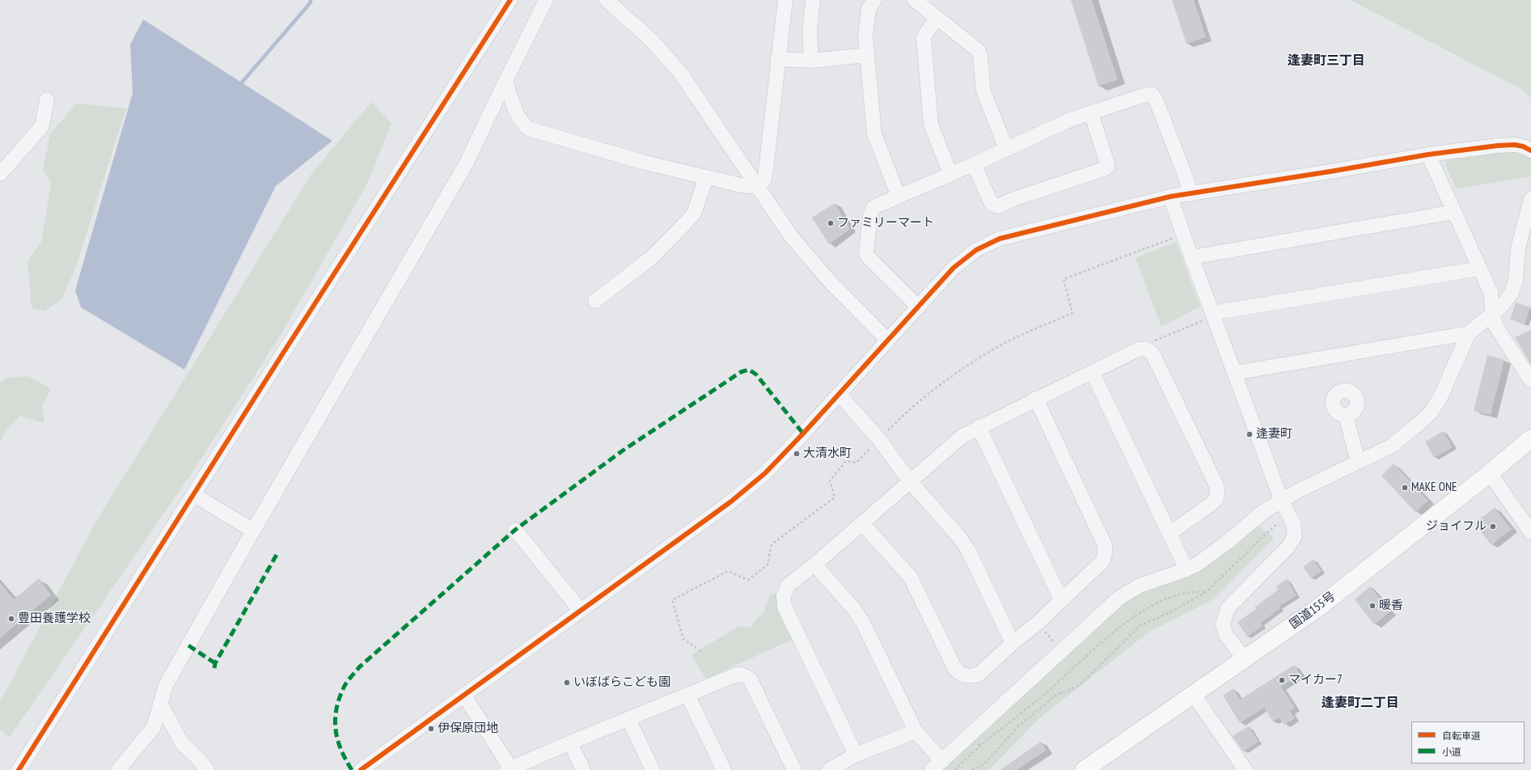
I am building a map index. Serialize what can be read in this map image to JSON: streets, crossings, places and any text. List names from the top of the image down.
{
  "streets": {
    "highway": ["国道155号"]
  },
  "districts": ["逢妻町三丁目", "逢妻町二丁目"],
  "places": [
    "ファミリーマート",
    "逢妻町",
    "大清水町",
    "MAKE ONE",
    "ジョイフル",
    "暖香",
    "豊田養護学校",
    "マイカー7",
    "いぼばらこども園",
    "伊保原団地"
  ],
  "legend": ["自転車道", "小道"]
}
